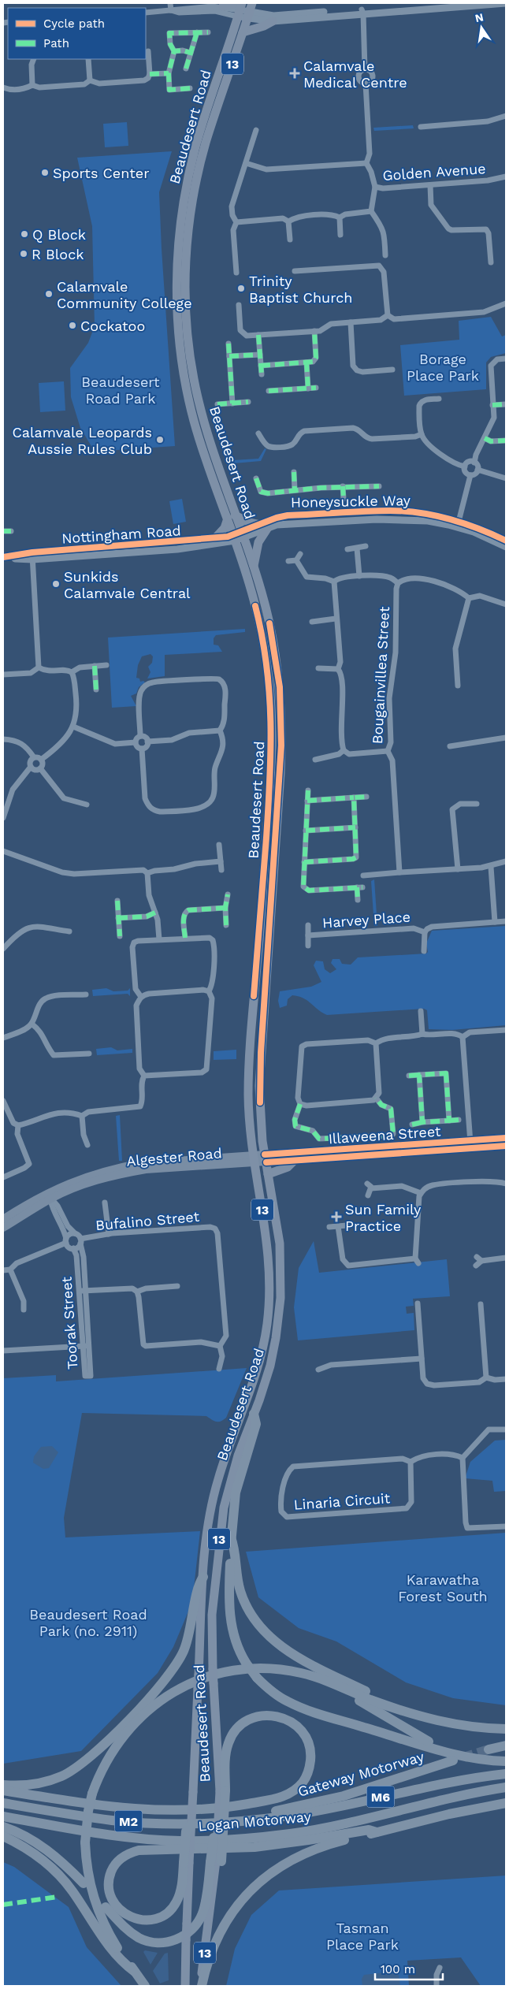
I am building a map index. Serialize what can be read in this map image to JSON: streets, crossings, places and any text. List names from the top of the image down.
{
  "streets": {
    "highway": [
      "13",
      "Beaudesert Road",
      "Gateway Motorway",
      "M6",
      "M2",
      "Logan Motorway"
    ],
    "main road": ["Illaweena Street", "Algester Road"],
    "street": [
      "Golden Avenue",
      "Honeysuckle Way",
      "Nottingham Road",
      "Bougainvillea Street",
      "Harvey Place",
      "Bufalino Street",
      "Toorak Street",
      "Linaria Circuit"
    ]
  },
  "crossings": [
    ["Beaudesert Road", "Honeysuckle Way"],
    ["Beaudesert Road", "Nottingham Road"],
    ["Beaudesert Road", "Illaweena Street"],
    ["Beaudesert Road", "Algester Road"],
    ["Honeysuckle Way", "Nottingham Road"],
    ["Illaweena Street", "Algester Road"],
    ["Bufalino Street", "Toorak Street"],
    ["Gateway Motorway", "Logan Motorway"]
  ],
  "parks": [
    "Borage Place Park",
    "Beaudesert Road Park",
    "Karawatha Forest South",
    "Beaudesert Road Park (no. 2911)",
    "Tasman Place Park"
  ],
  "places": {
    "health": ["Calamvale Medical Centre", "Sun Family Practice"],
    "other": [
      "Sports Center",
      "Q Block",
      "R Block",
      "Trinity Baptist Church",
      "Calamvale Community College",
      "Cockatoo",
      "Calamvale Leopards Aussie Rules Club",
      "Sunkids Calamvale Central"
    ]
  },
  "legend": ["Cycle path", "Path"],
  "scale_bar": "100 m",
  "north": "top"
}
